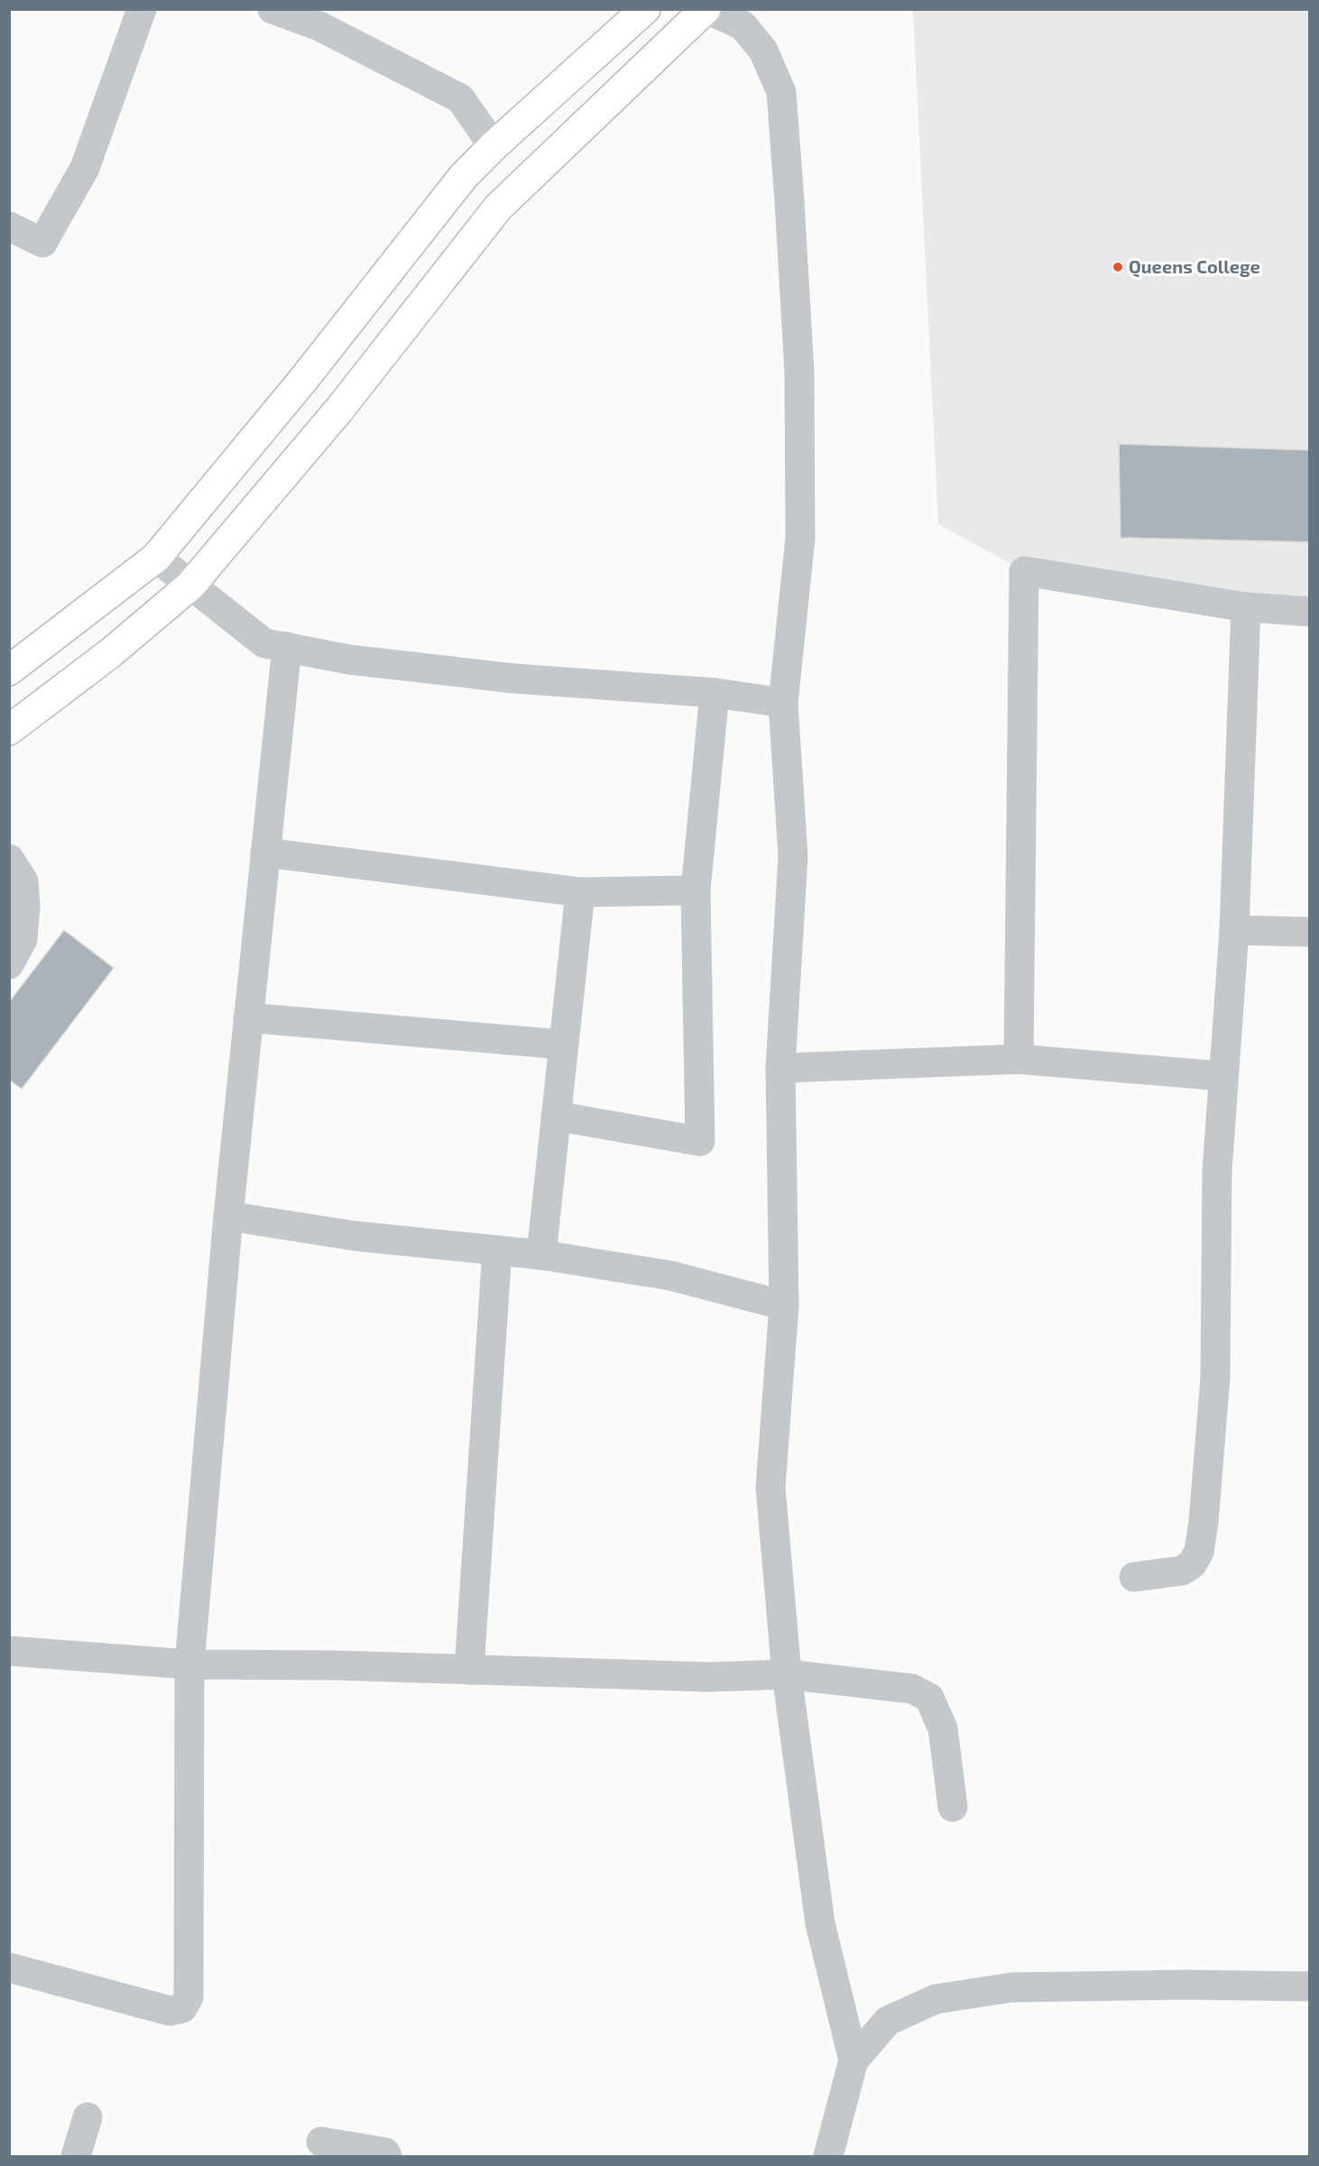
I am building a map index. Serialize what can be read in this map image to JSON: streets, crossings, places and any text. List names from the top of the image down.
{
  "places": ["Queens College"]
}
